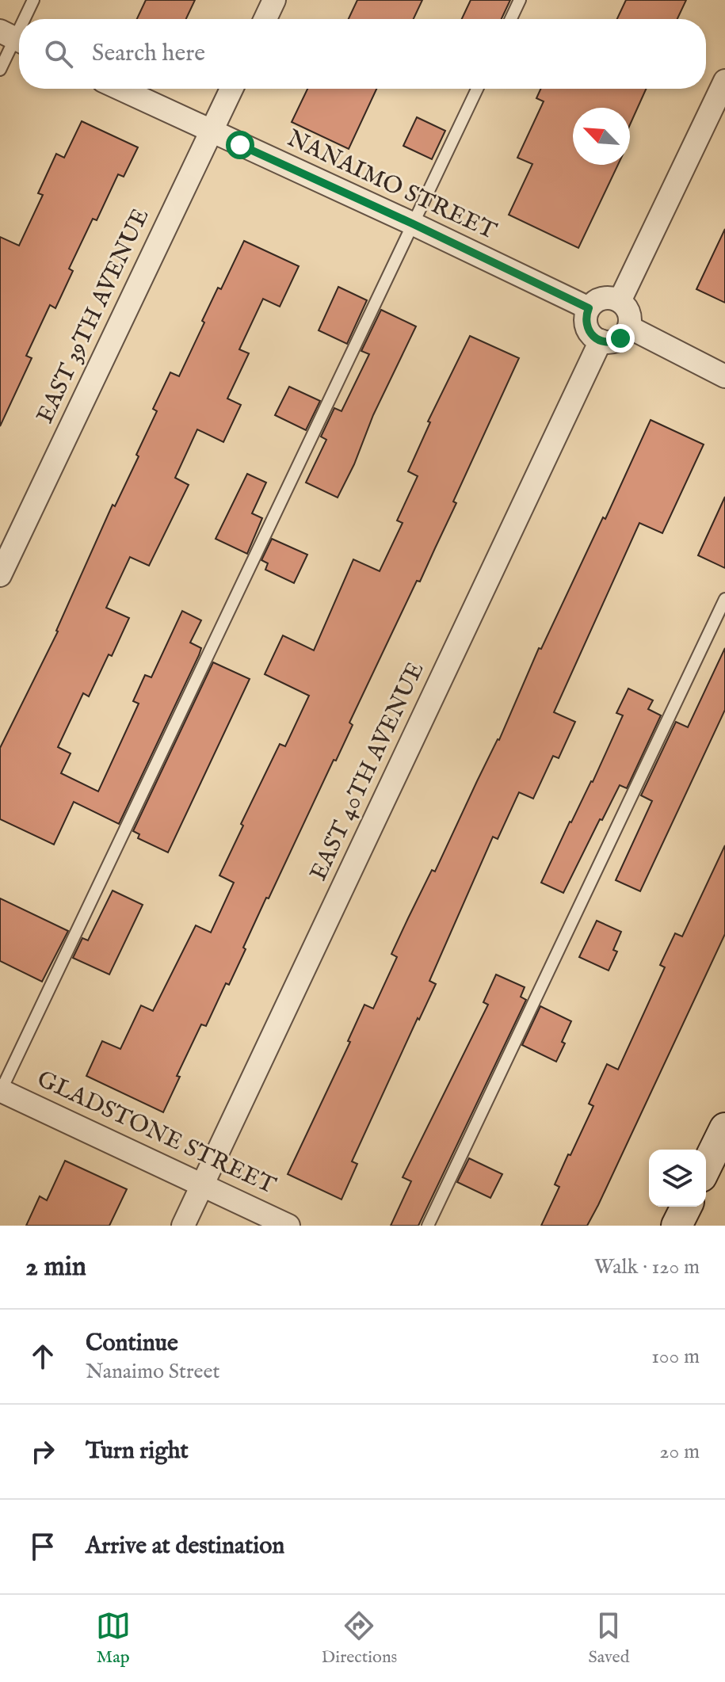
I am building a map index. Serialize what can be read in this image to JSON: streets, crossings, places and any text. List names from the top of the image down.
{
  "streets": {
    "street": [
      "NANAIMO STREET",
      "EAST 39TH AVENUE",
      "EAST 40TH AVENUE",
      "GLADSTONE STREET"
    ]
  },
  "crossings": [
    ["NANAIMO STREET", "EAST 39TH AVENUE"],
    ["NANAIMO STREET", "EAST 40TH AVENUE"],
    ["EAST 40TH AVENUE", "GLADSTONE STREET"]
  ],
  "north": "top left",
  "page": {
    "search": "Search here",
    "heading": ["2 min", "Walk · 120 m"],
    "list": [
      ["Continue", "Nanaimo Street", "100 m"],
      ["Turn right", "20 m"],
      "Arrive at destination"
    ],
    "nav": ["Map", "Directions", "Saved"]
  }
}
